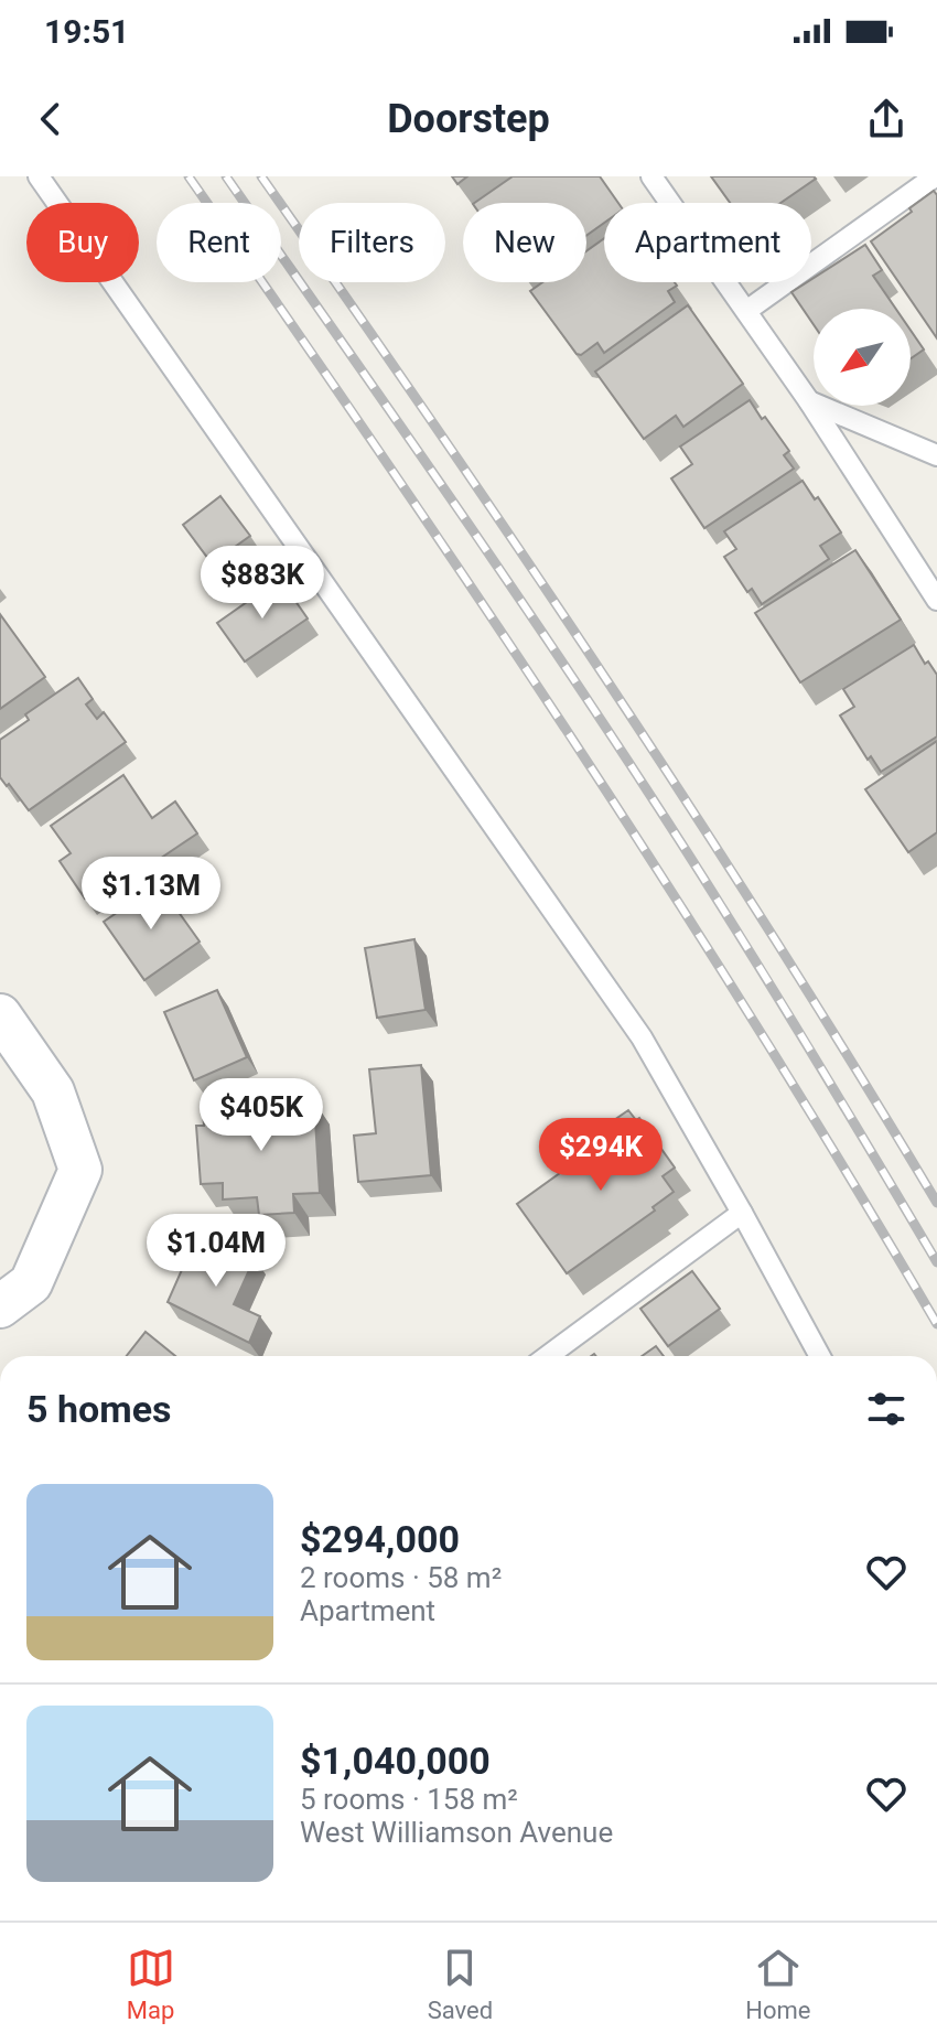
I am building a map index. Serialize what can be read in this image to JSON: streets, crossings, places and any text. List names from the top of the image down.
{
  "north": "bottom left",
  "page": {
    "status": "19:51",
    "header": "Doorstep",
    "chip": [
      "Buy",
      "Rent",
      "Filters",
      "New",
      "Apartment"
    ],
    "price": [
      "$883K",
      "$1.13M",
      "$405K",
      "$294K",
      "$1.04M"
    ],
    "heading": "5 homes",
    "list": [
      {
        "name": "$294,000",
        "note": "2 rooms · 58 m² · Apartment"
      },
      {
        "name": "$1,040,000",
        "note": "5 rooms · 158 m² · West Williamson Avenue"
      }
    ],
    "tabs": ["Map", "Saved", "Home"]
  }
}
